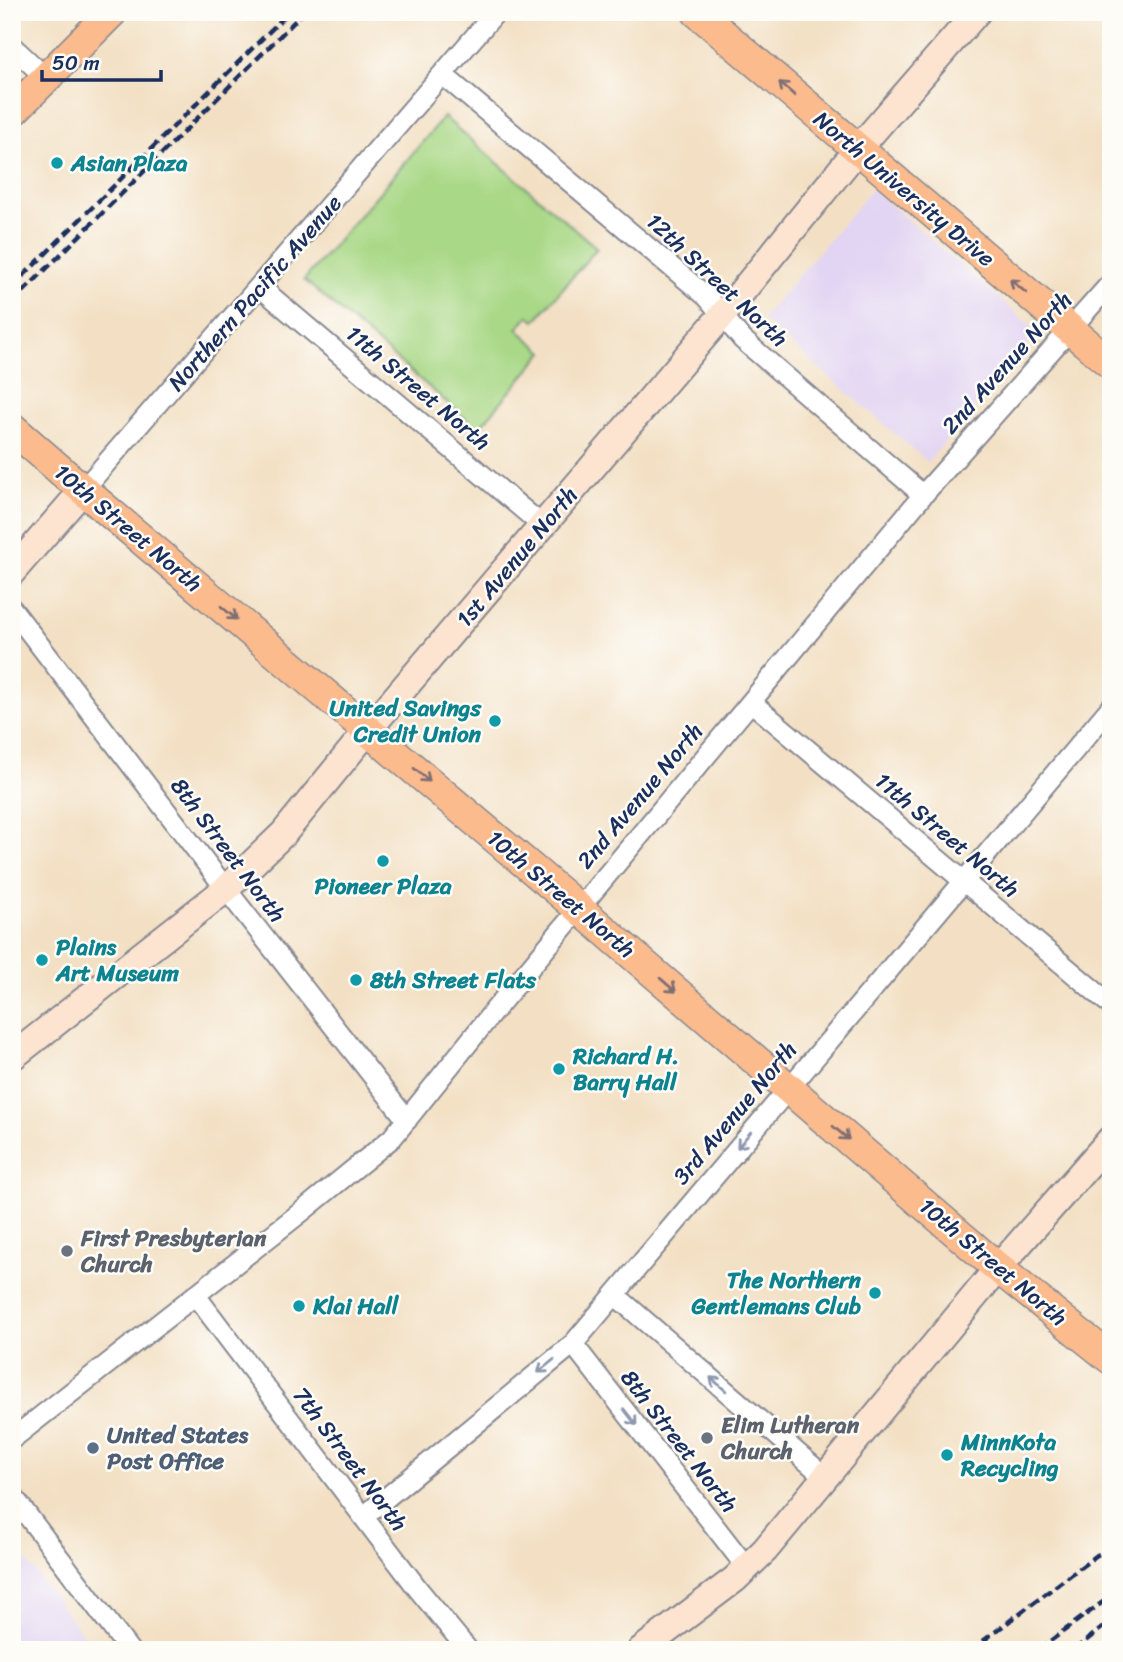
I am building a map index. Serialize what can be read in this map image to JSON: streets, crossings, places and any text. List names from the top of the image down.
{
  "streets": {
    "main road": ["North University Drive", "10th Street North"],
    "street": [
      "12th Street North",
      "Northern Pacific Avenue",
      "2nd Avenue North",
      "11th Street North",
      "1st Avenue North",
      "8th Street North",
      "3rd Avenue North",
      "7th Street North"
    ]
  },
  "crossings": [
    ["North University Drive", "2nd Avenue North"],
    ["North University Drive", "1st Avenue North"],
    ["12th Street North", "Northern Pacific Avenue"],
    ["12th Street North", "2nd Avenue North"],
    ["12th Street North", "1st Avenue North"],
    ["Northern Pacific Avenue", "11th Street North"],
    ["Northern Pacific Avenue", "10th Street North"],
    ["2nd Avenue North", "11th Street North"],
    ["2nd Avenue North", "10th Street North"],
    ["2nd Avenue North", "8th Street North"],
    ["2nd Avenue North", "7th Street North"],
    ["11th Street North", "1st Avenue North"],
    ["11th Street North", "3rd Avenue North"],
    ["10th Street North", "1st Avenue North"],
    ["10th Street North", "3rd Avenue North"],
    ["1st Avenue North", "8th Street North"],
    ["8th Street North", "3rd Avenue North"],
    ["3rd Avenue North", "7th Street North"]
  ],
  "one_way": ["North University Drive", "10th Street North", "3rd Avenue North"],
  "places": [
    "Asian Plaza",
    "United Savings Credit Union",
    "Pioneer Plaza",
    "Plains Art Museum",
    "8th Street Flats",
    "Richard H. Barry Hall",
    "First Presbyterian Church",
    "The Northern Gentlemans Club",
    "Klai Hall",
    "Elim Lutheran Church",
    "United States Post Office",
    "MinnKota Recycling"
  ],
  "scale_bar": "50 m"
}
